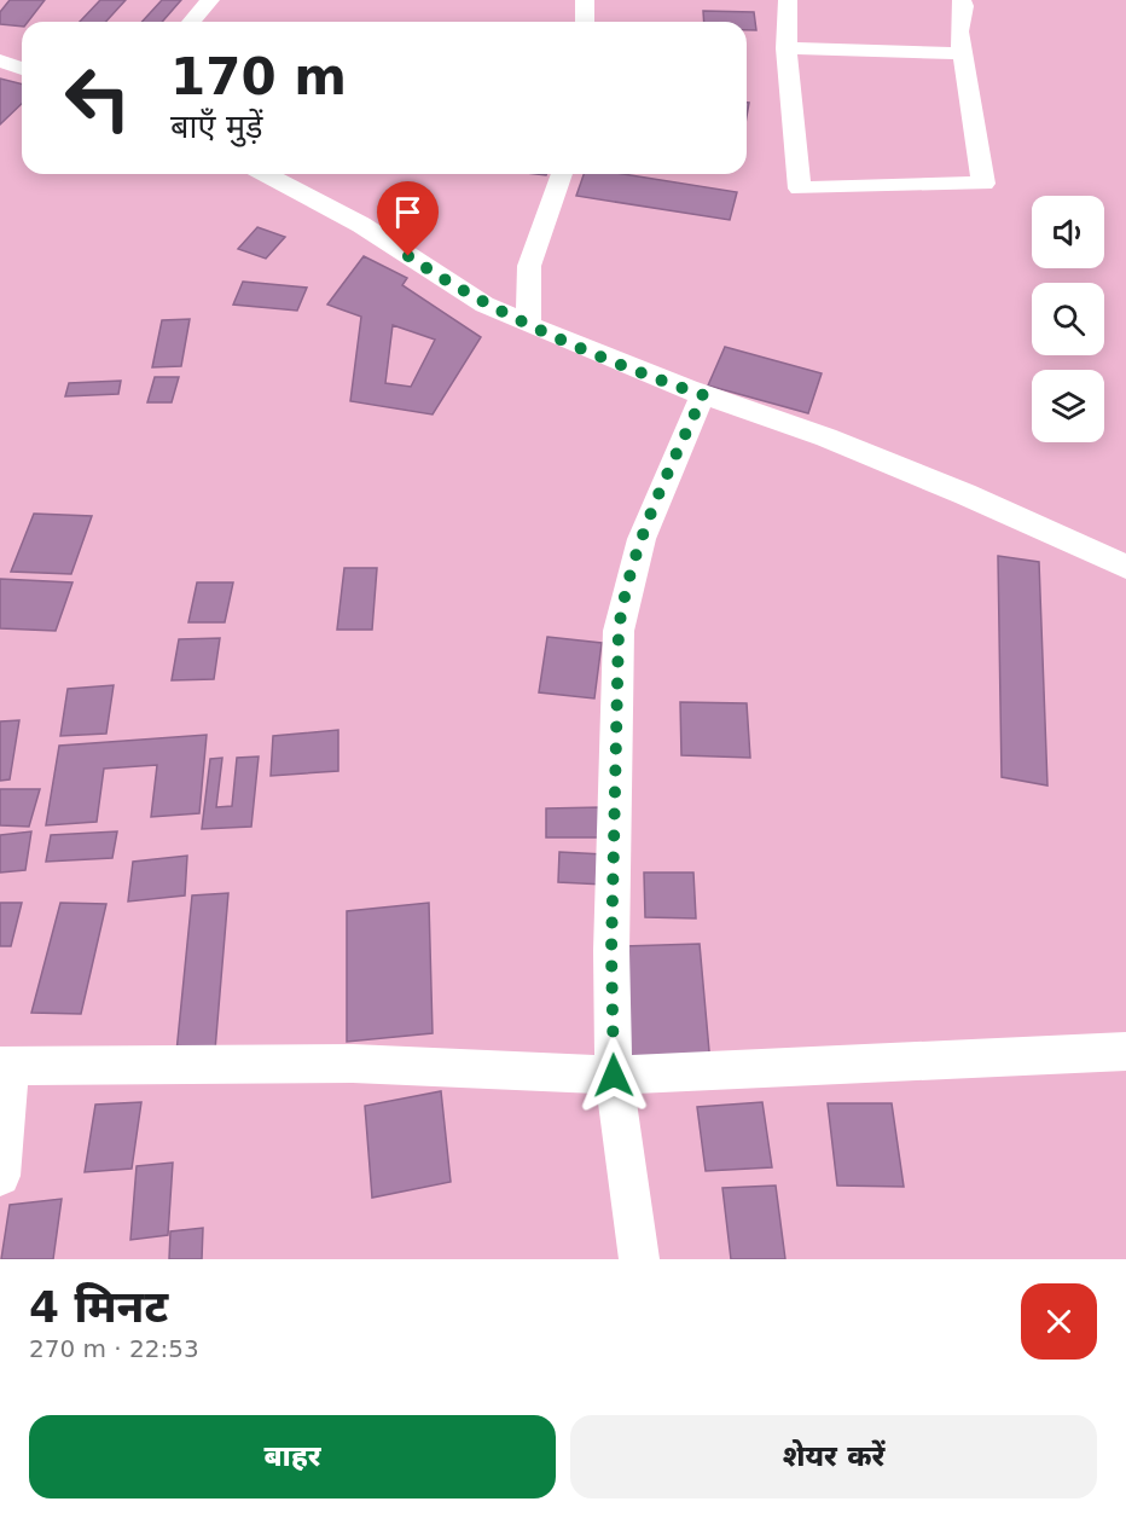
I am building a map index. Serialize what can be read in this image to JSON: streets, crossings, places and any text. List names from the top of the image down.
{
  "page": {
    "turn": ["170 m", "बाएँ मुड़ें"],
    "heading": ["4 मिनट", "270 m · 22:53"],
    "buttons": ["बाहर", "शेयर करें"]
  }
}
